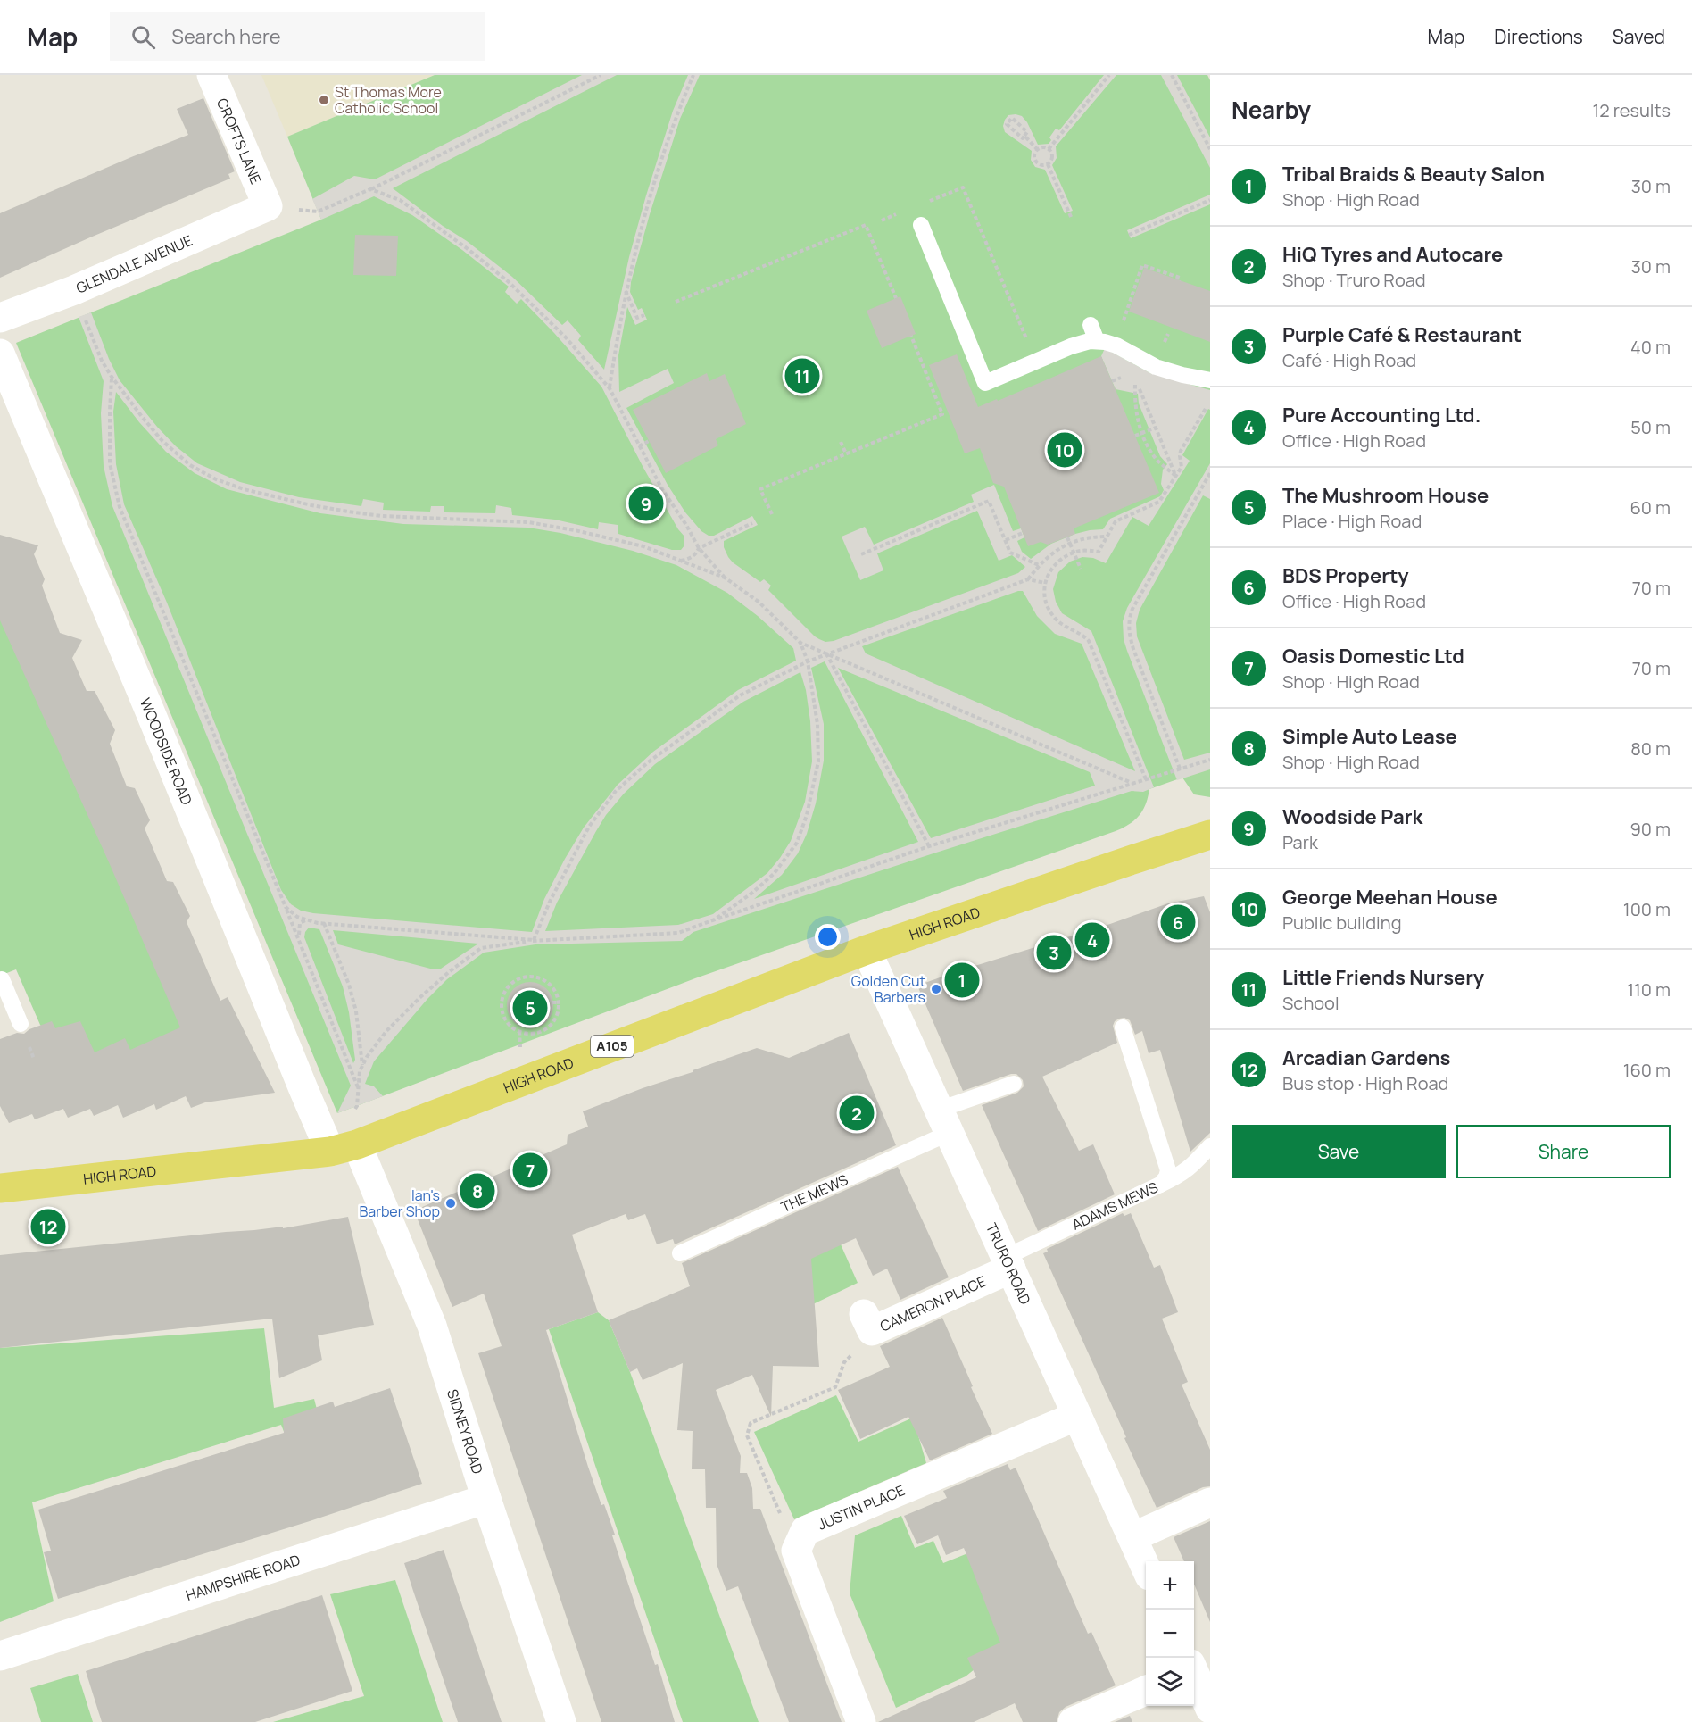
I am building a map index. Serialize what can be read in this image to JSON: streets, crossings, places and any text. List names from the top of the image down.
{
  "streets": {
    "main road": ["HIGH ROAD", "A105"],
    "street": [
      "CROFTS LANE",
      "GLENDALE AVENUE",
      "WOODSIDE ROAD",
      "TRURO ROAD",
      "CAMERON PLACE",
      "SIDNEY ROAD",
      "JUSTIN PLACE",
      "HAMPSHIRE ROAD"
    ],
    "lane": ["THE MEWS", "ADAMS MEWS"]
  },
  "crossings": [
    ["CROFTS LANE", "GLENDALE AVENUE"],
    ["WOODSIDE ROAD", "HIGH ROAD"],
    ["WOODSIDE ROAD", "SIDNEY ROAD"],
    ["HIGH ROAD", "TRURO ROAD"],
    ["HIGH ROAD", "SIDNEY ROAD"],
    ["THE MEWS", "TRURO ROAD"],
    ["ADAMS MEWS", "TRURO ROAD"],
    ["ADAMS MEWS", "CAMERON PLACE"],
    ["TRURO ROAD", "CAMERON PLACE"],
    ["TRURO ROAD", "JUSTIN PLACE"],
    ["SIDNEY ROAD", "HAMPSHIRE ROAD"]
  ],
  "places": ["St Thomas More Catholic School", "Golden Cut Barbers", "Ian's Barber Shop"],
  "page": {
    "header": "Map",
    "search": "Search here",
    "nav": ["Map", "Directions", "Saved"],
    "heading": ["Nearby", "12 results"],
    "list": [
      {
        "mark": "1",
        "name": "Tribal Braids & Beauty Salon",
        "note": "Shop · High Road",
        "value": "30 m"
      },
      {
        "mark": "2",
        "name": "HiQ Tyres and Autocare",
        "note": "Shop · Truro Road",
        "value": "30 m"
      },
      {
        "mark": "3",
        "name": "Purple Café & Restaurant",
        "note": "Café · High Road",
        "value": "40 m"
      },
      {
        "mark": "4",
        "name": "Pure Accounting Ltd.",
        "note": "Office · High Road",
        "value": "50 m"
      },
      {
        "mark": "5",
        "name": "The Mushroom House",
        "note": "Place · High Road",
        "value": "60 m"
      },
      {
        "mark": "6",
        "name": "BDS Property",
        "note": "Office · High Road",
        "value": "70 m"
      },
      {
        "mark": "7",
        "name": "Oasis Domestic Ltd",
        "note": "Shop · High Road",
        "value": "70 m"
      },
      {
        "mark": "8",
        "name": "Simple Auto Lease",
        "note": "Shop · High Road",
        "value": "80 m"
      },
      {
        "mark": "9",
        "name": "Woodside Park",
        "note": "Park",
        "value": "90 m"
      },
      {
        "mark": "10",
        "name": "George Meehan House",
        "note": "Public building",
        "value": "100 m"
      },
      {
        "mark": "11",
        "name": "Little Friends Nursery",
        "note": "School",
        "value": "110 m"
      },
      {
        "mark": "12",
        "name": "Arcadian Gardens",
        "note": "Bus stop · High Road",
        "value": "160 m"
      }
    ],
    "pins": [
      "11",
      "10",
      "9",
      "6",
      "4",
      "3",
      "1",
      "5",
      "2",
      "7",
      "8",
      "12"
    ],
    "buttons": ["Save", "Share"],
    "map_buttons": ["+", "−"]
  }
}
